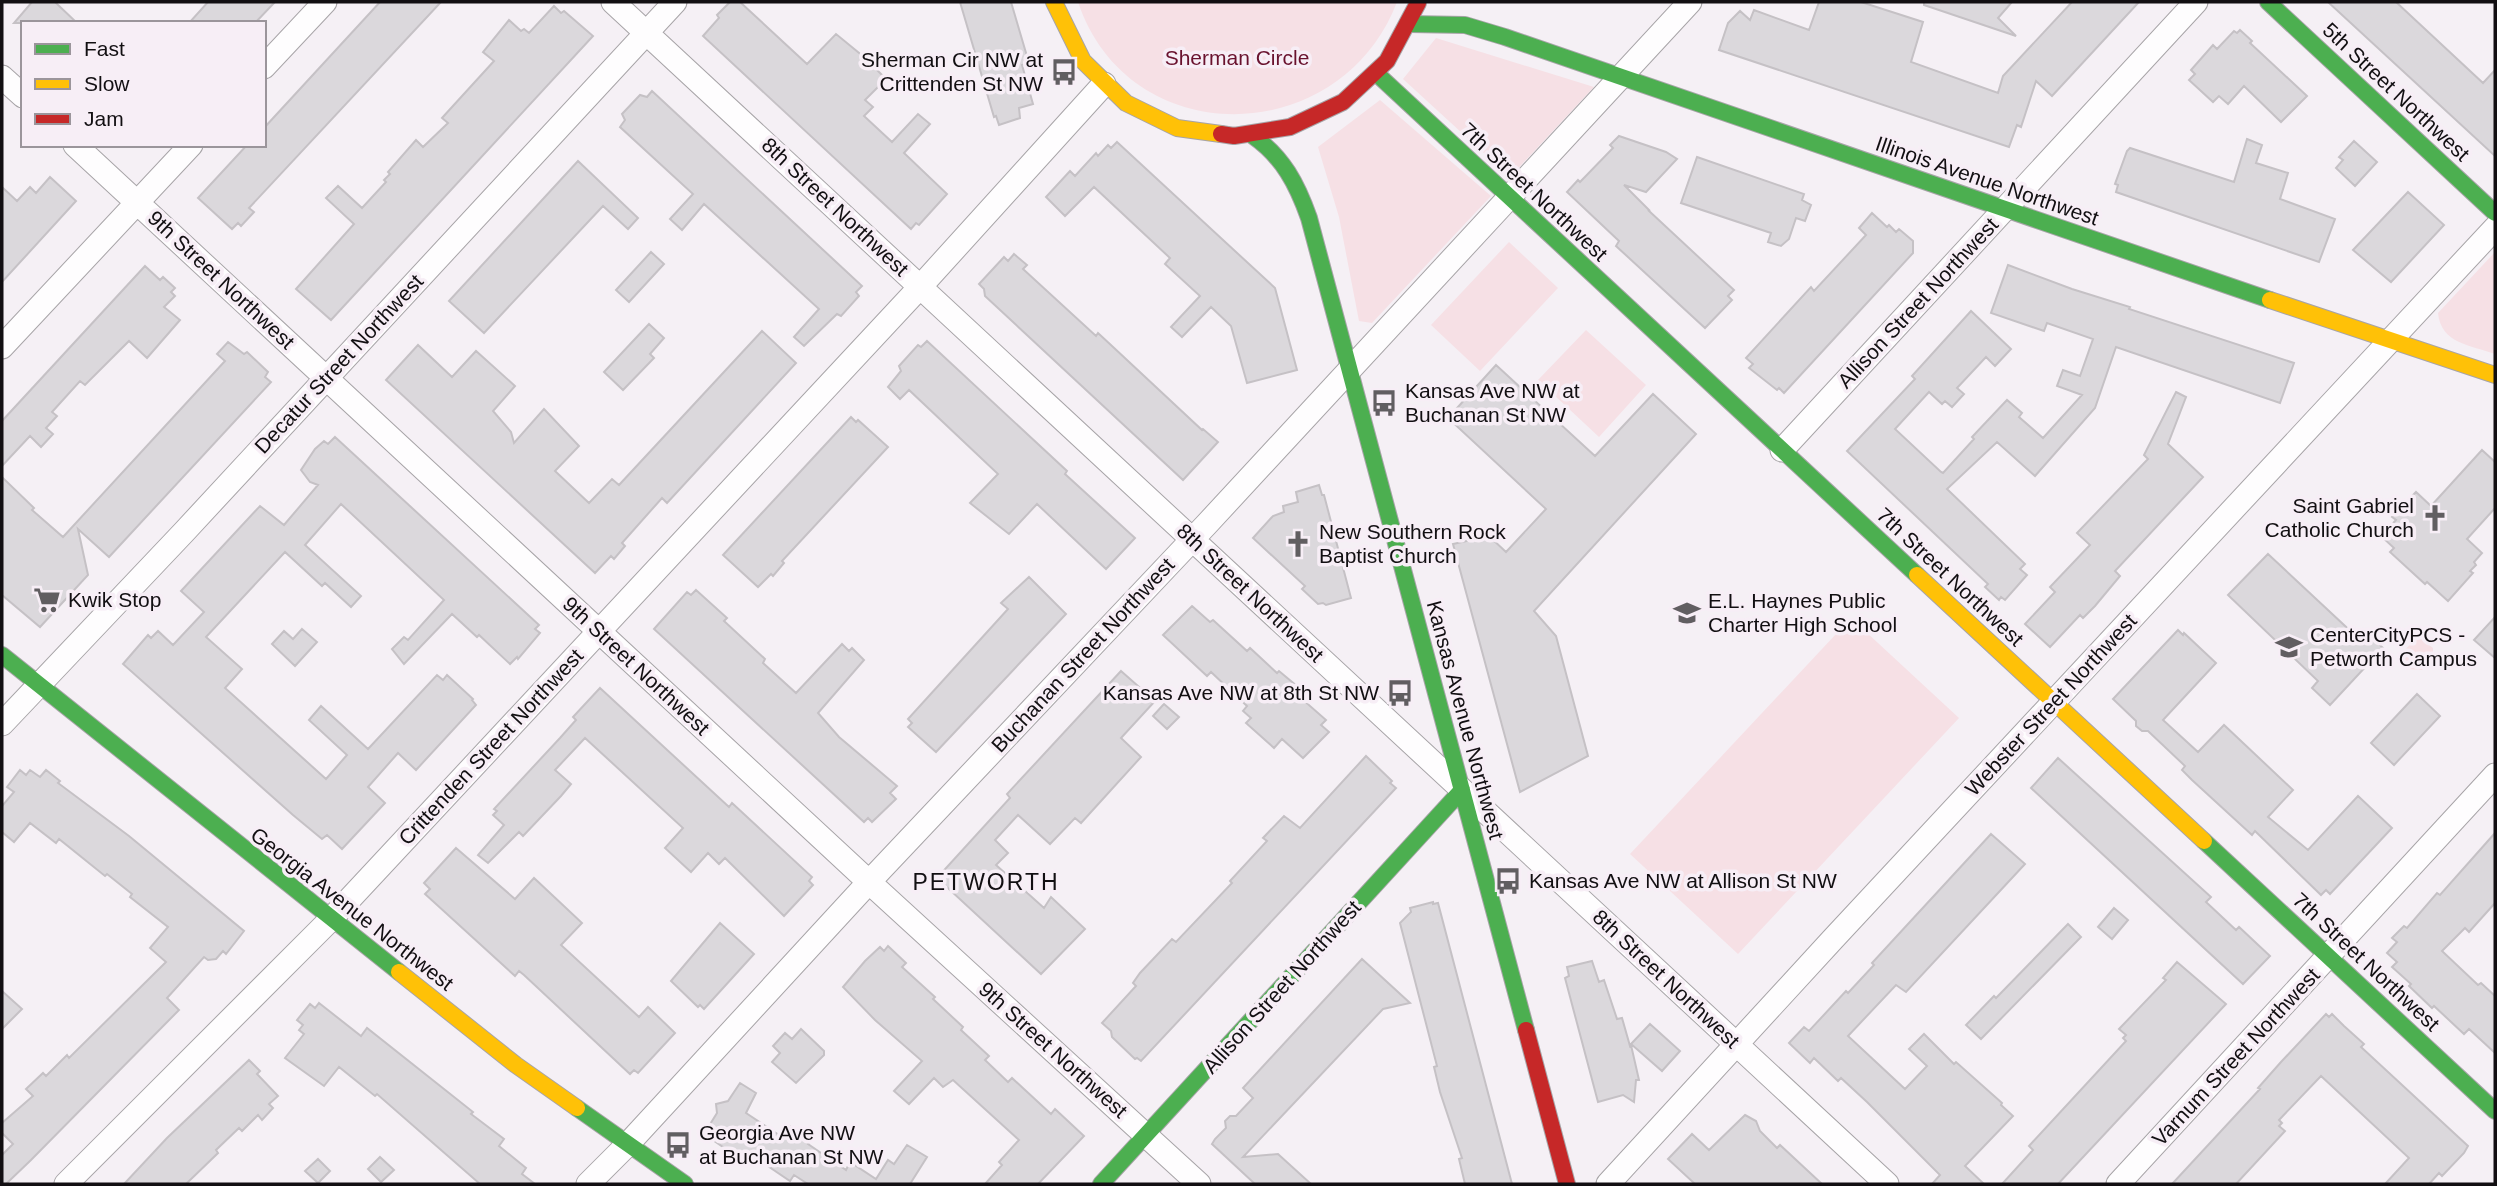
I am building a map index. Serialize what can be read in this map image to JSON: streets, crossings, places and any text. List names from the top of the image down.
{
  "streets": {
    "main road": [
      "5th Street Northwest",
      "Illinois Avenue Northwest",
      "7th Street Northwest",
      "Allison Street Northwest",
      "Kansas Avenue Northwest",
      "Georgia Avenue Northwest"
    ],
    "street": [
      "8th Street Northwest",
      "9th Street Northwest",
      "Decatur Street Northwest",
      "Buchanan Street Northwest",
      "Webster Street Northwest",
      "Crittenden Street Northwest",
      "Varnum Street Northwest"
    ]
  },
  "crossings": [
    ["Illinois Avenue Northwest", "Allison Street Northwest"],
    ["Illinois Avenue Northwest", "Buchanan Street Northwest"],
    ["Illinois Avenue Northwest", "Webster Street Northwest"],
    ["7th Street Northwest", "Allison Street Northwest"],
    ["7th Street Northwest", "Buchanan Street Northwest"],
    ["7th Street Northwest", "Webster Street Northwest"],
    ["7th Street Northwest", "Varnum Street Northwest"],
    ["8th Street Northwest", "Allison Street Northwest"],
    ["8th Street Northwest", "Decatur Street Northwest"],
    ["8th Street Northwest", "Buchanan Street Northwest"],
    ["8th Street Northwest", "Webster Street Northwest"],
    ["8th Street Northwest", "Kansas Avenue Northwest"],
    ["8th Street Northwest", "Crittenden Street Northwest"],
    ["9th Street Northwest", "Allison Street Northwest"],
    ["9th Street Northwest", "Decatur Street Northwest"],
    ["9th Street Northwest", "Buchanan Street Northwest"],
    ["9th Street Northwest", "Crittenden Street Northwest"],
    ["Allison Street Northwest", "Kansas Avenue Northwest"],
    ["Decatur Street Northwest", "Georgia Avenue Northwest"],
    ["Buchanan Street Northwest", "Kansas Avenue Northwest"],
    ["Buchanan Street Northwest", "Georgia Avenue Northwest"],
    ["Crittenden Street Northwest", "Georgia Avenue Northwest"]
  ],
  "districts": ["PETWORTH"],
  "parks": ["Sherman Circle"],
  "places": {
    "bus stop": [
      "Sherman Cir NW at Crittenden St NW",
      "Kansas Ave NW at Buchanan St NW",
      "Kansas Ave NW at 8th St NW",
      "Kansas Ave NW at Allison St NW",
      "Georgia Ave NW at Buchanan St NW"
    ],
    "church": ["Saint Gabriel Catholic Church", "New Southern Rock Baptist Church"],
    "supermarket": ["Kwik Stop"],
    "school or university": ["E.L. Haynes Public Charter High School", "CenterCityPCS - Petworth Campus"]
  },
  "legend": ["Fast", "Slow", "Jam"]
}
